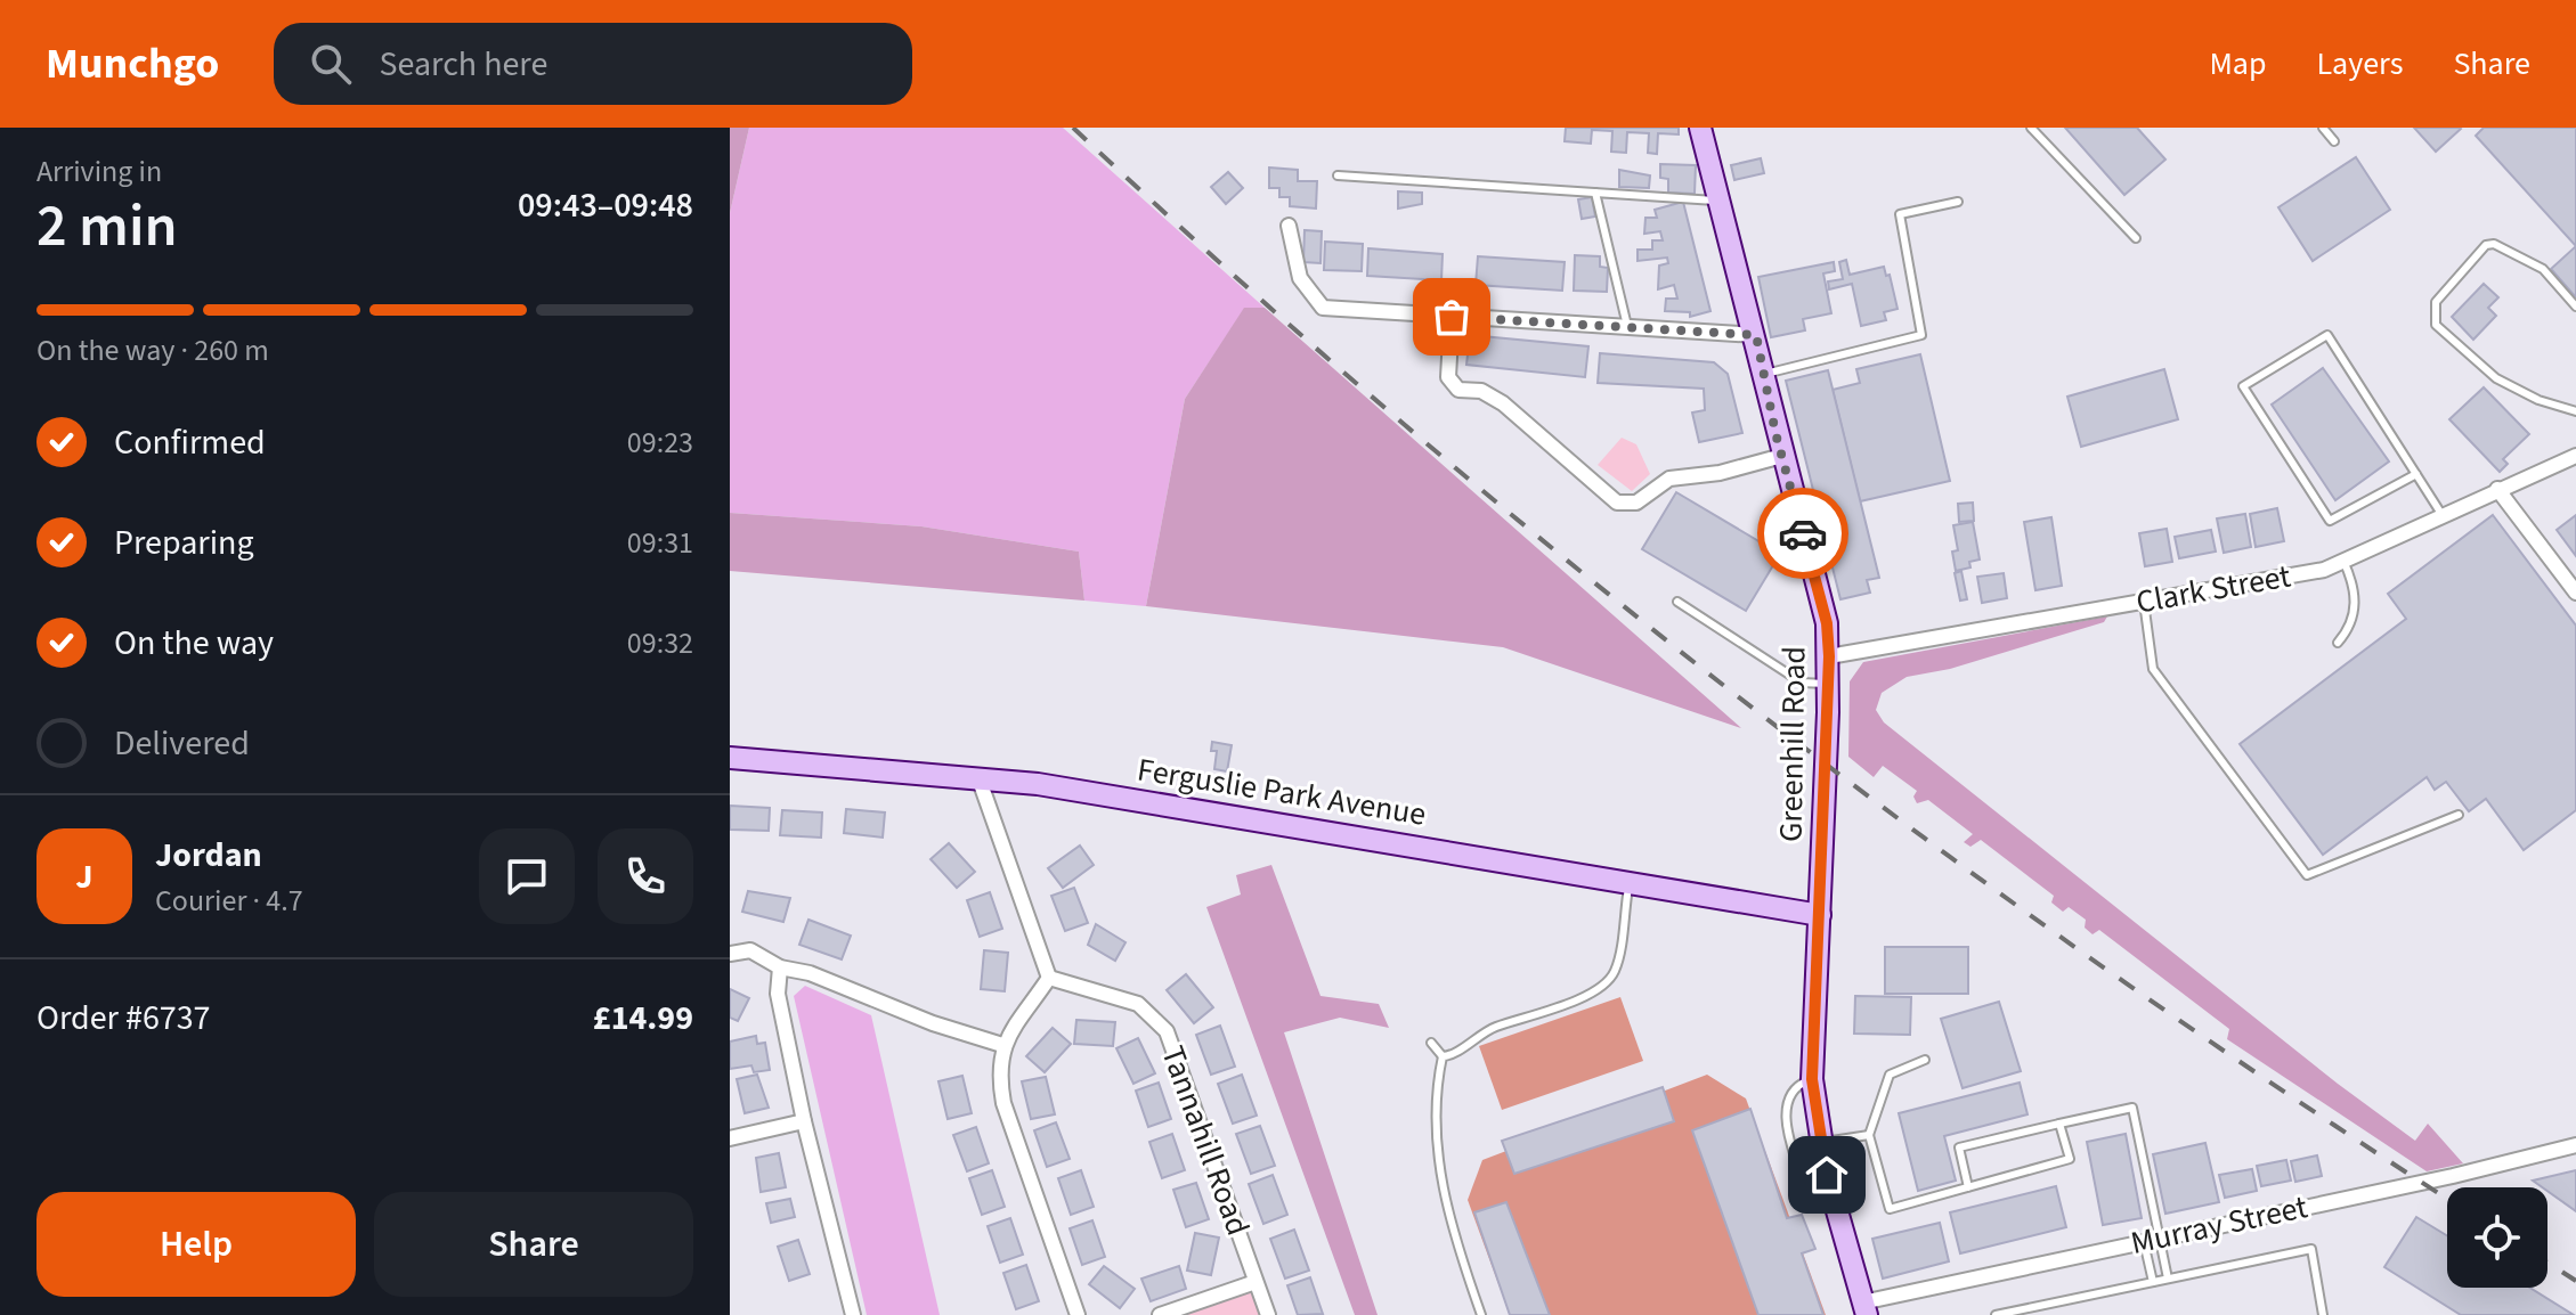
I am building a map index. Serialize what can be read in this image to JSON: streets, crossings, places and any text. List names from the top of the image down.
{
  "streets": {
    "street": [
      "Clark Street",
      "Greenhill Road",
      "Ferguslie Park Avenue",
      "Tannahill Road",
      "Murray Street"
    ]
  },
  "crossings": [
    ["Clark Street", "Greenhill Road"],
    ["Greenhill Road", "Ferguslie Park Avenue"],
    ["Greenhill Road", "Murray Street"]
  ],
  "page": {
    "header": "Munchgo",
    "search": "Search here",
    "nav": ["Map", "Layers", "Share"],
    "heading": ["2 min", "Arriving in", "09:43–09:48"],
    "panel": [
      "Jordan",
      "Courier · 4.7",
      "Order #6737",
      "£14.99"
    ],
    "bar": "On the way · 260 m",
    "list": [
      ["Confirmed", "09:23"],
      ["Preparing", "09:31"],
      ["On the way", "09:32"],
      "Delivered"
    ],
    "round": "J",
    "buttons": ["Help", "Share"]
  }
}
